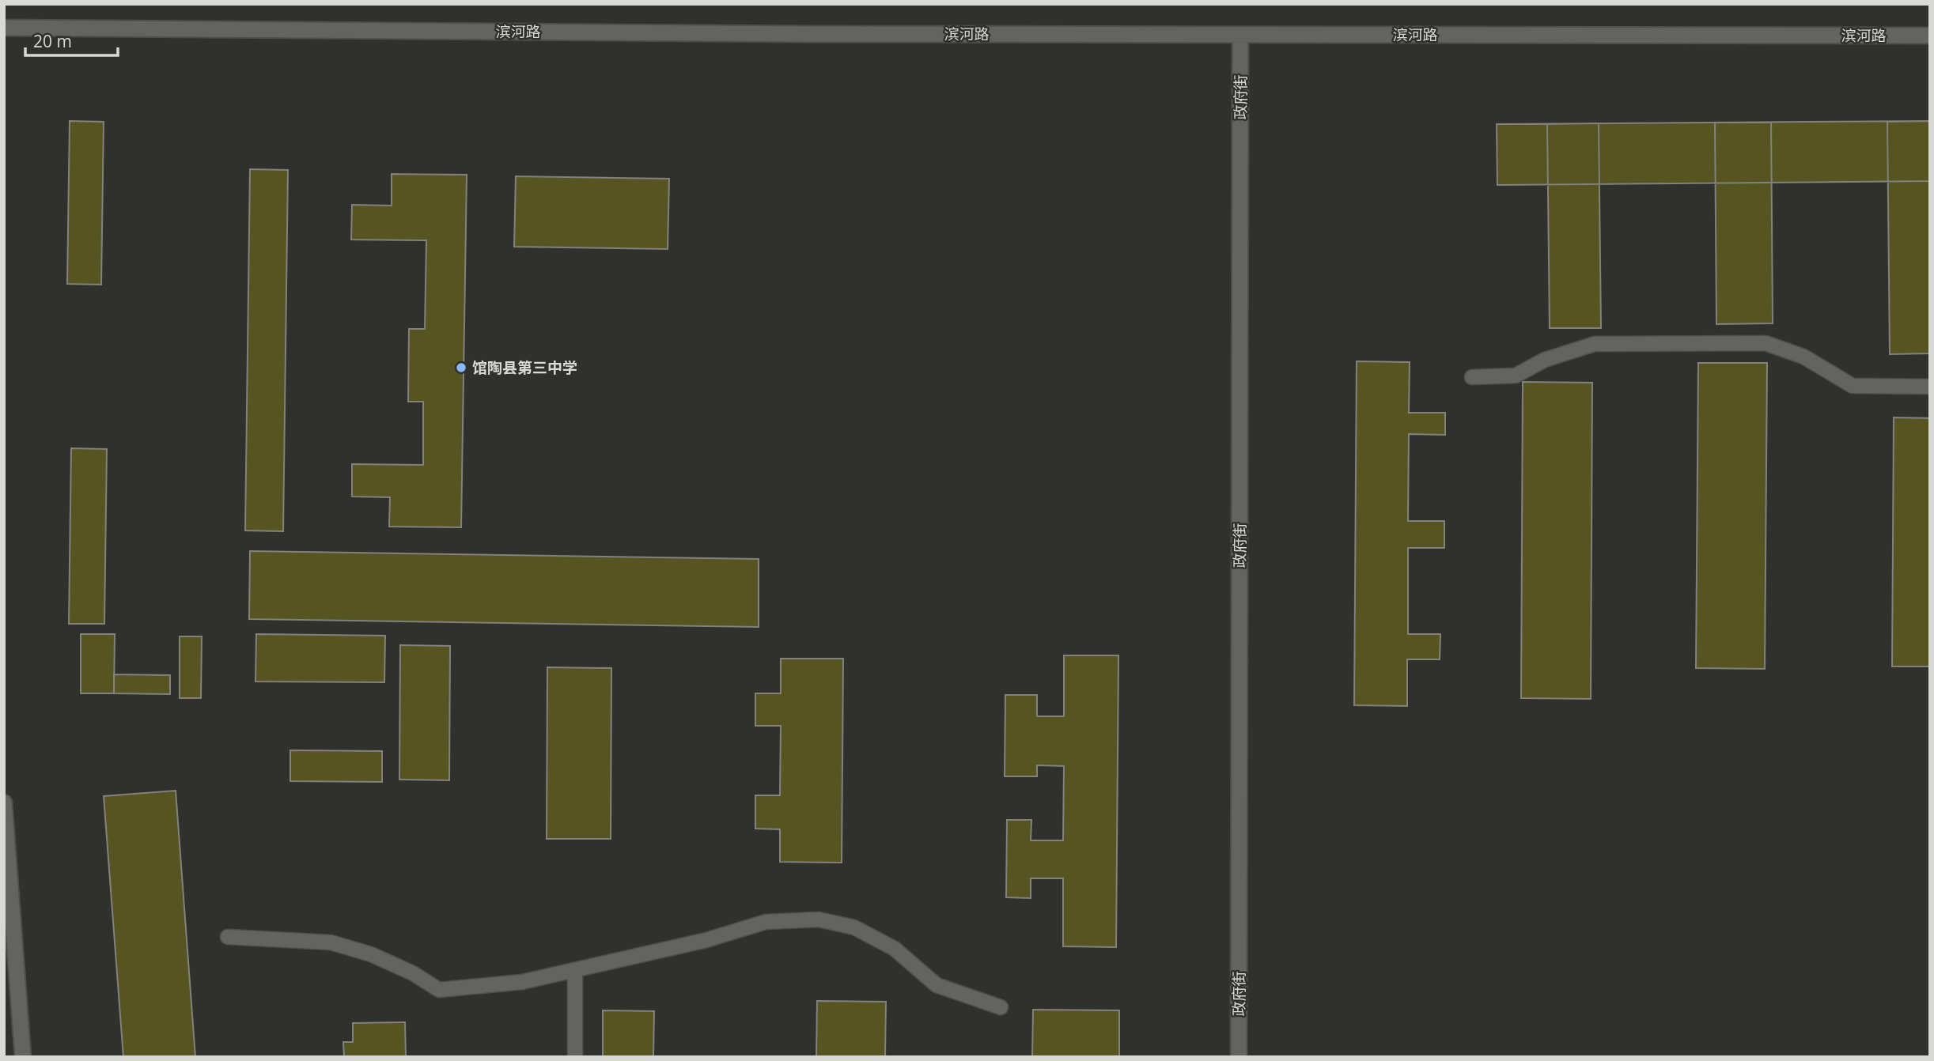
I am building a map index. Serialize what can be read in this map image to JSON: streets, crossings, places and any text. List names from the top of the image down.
{
  "streets": {
    "street": ["滨河路", "政府街"]
  },
  "crossings": [
    ["滨河路", "政府街"]
  ],
  "places": ["馆陶县第三中学"],
  "scale_bar": "20 m"
}
